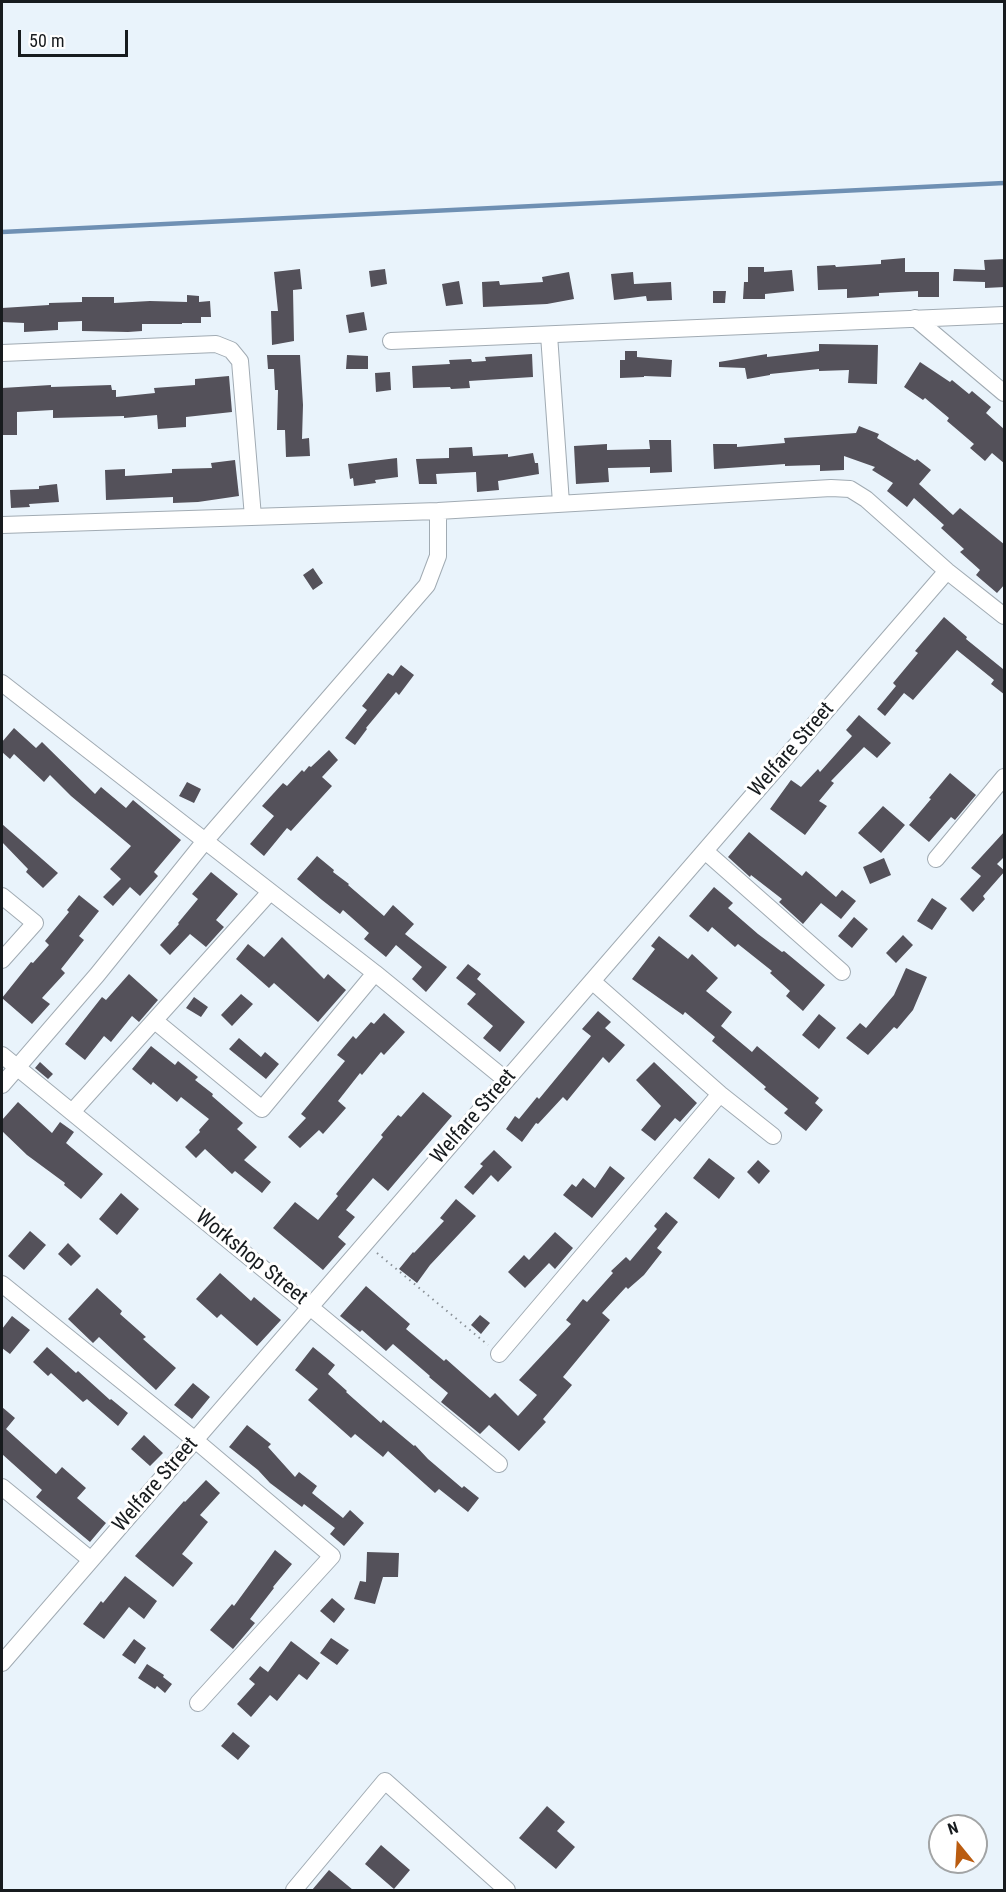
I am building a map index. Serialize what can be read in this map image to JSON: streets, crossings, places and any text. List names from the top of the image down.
{
  "streets": {
    "street": ["Welfare Street", "Workshop Street"]
  },
  "crossings": [
    ["Welfare Street", "Workshop Street"]
  ],
  "scale_bar": "50 m",
  "north": "top"
}
